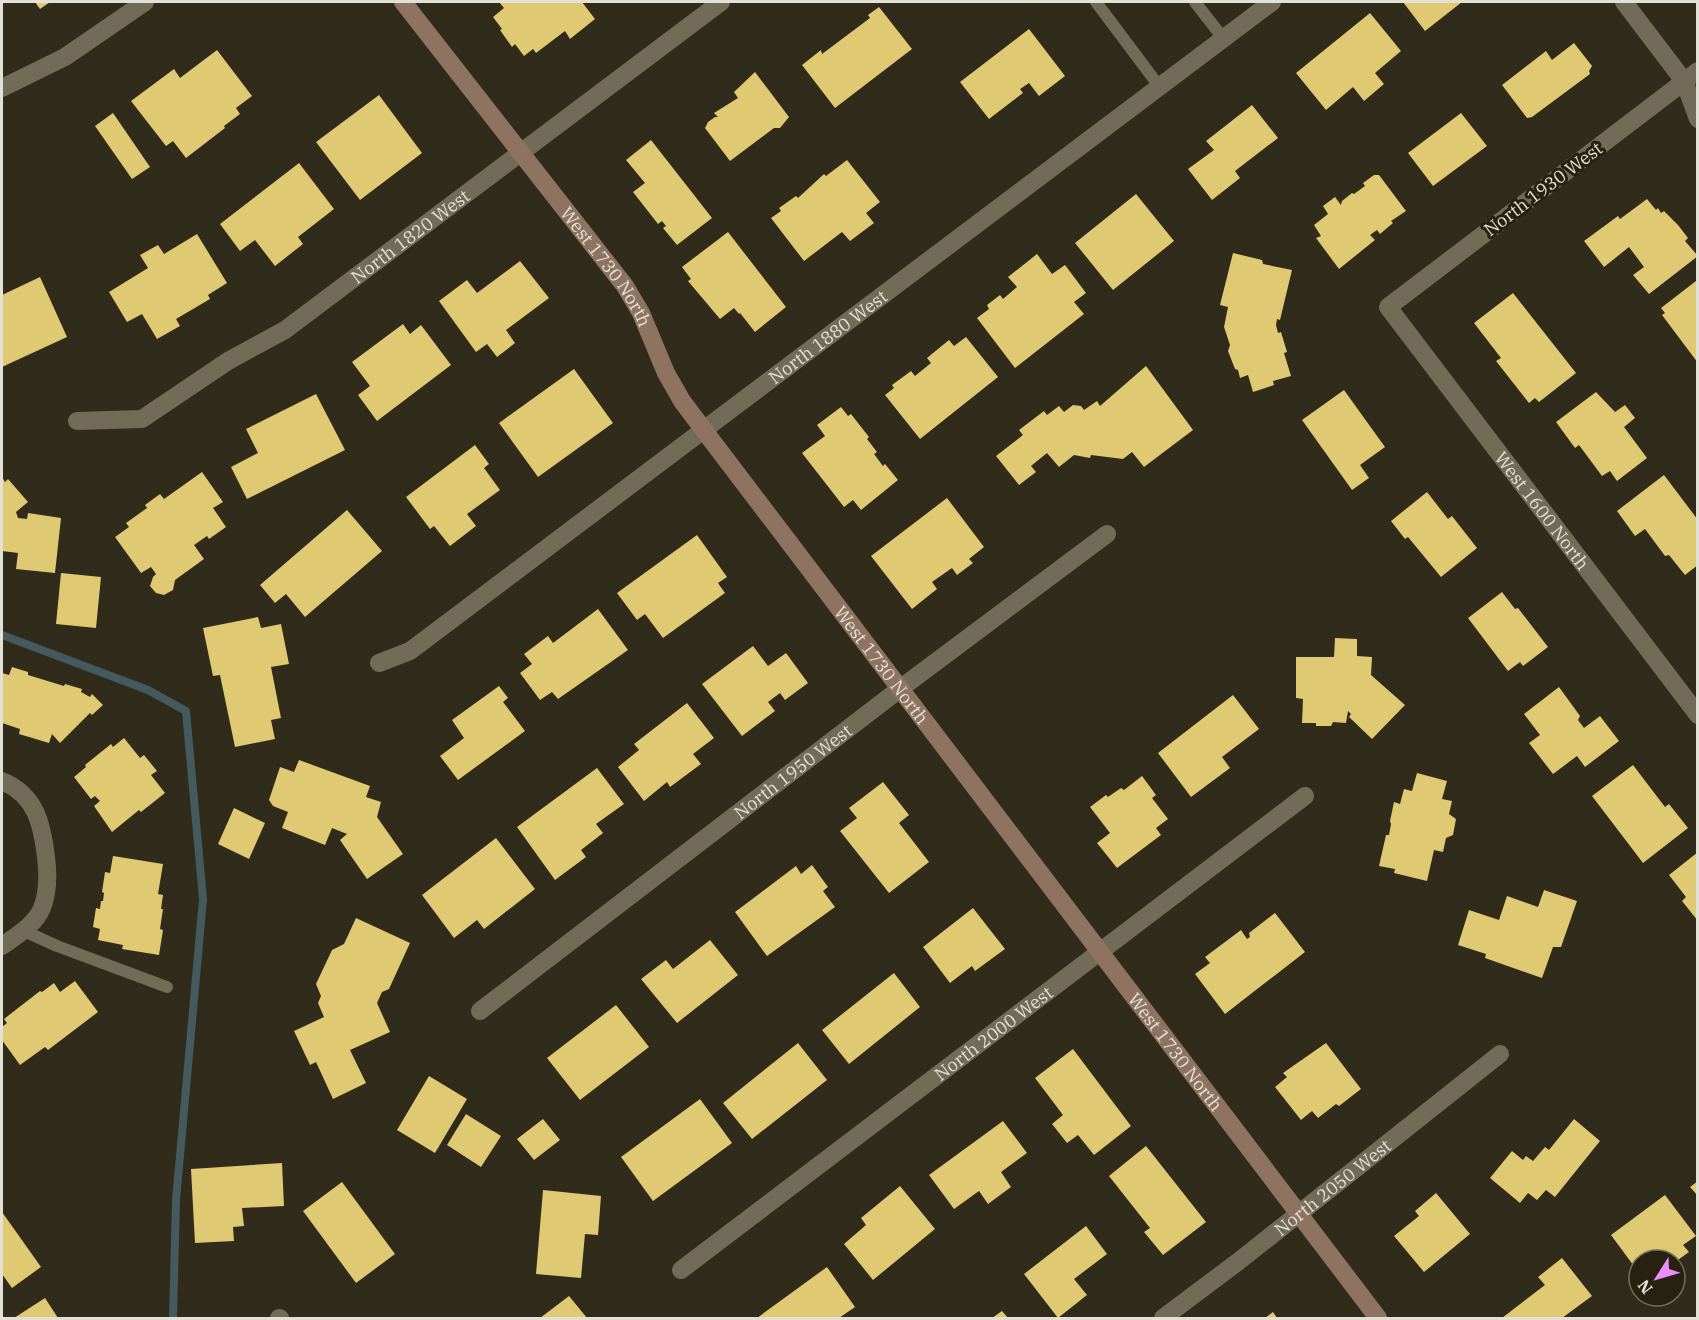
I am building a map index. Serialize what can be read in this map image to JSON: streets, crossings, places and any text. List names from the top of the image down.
{
  "streets": {
    "street": [
      "North 1930 West",
      "North 1820 West",
      "West 1730 North",
      "North 1880 West",
      "West 1600 North",
      "North 1950 West",
      "North 2000 West",
      "North 2050 West"
    ]
  },
  "crossings": [
    ["North 1930 West", "West 1600 North"],
    ["North 1820 West", "West 1730 North"],
    ["West 1730 North", "North 1880 West"],
    ["West 1730 North", "North 1950 West"],
    ["West 1730 North", "North 2000 West"],
    ["West 1730 North", "North 2050 West"]
  ],
  "north": "bottom left"
}
